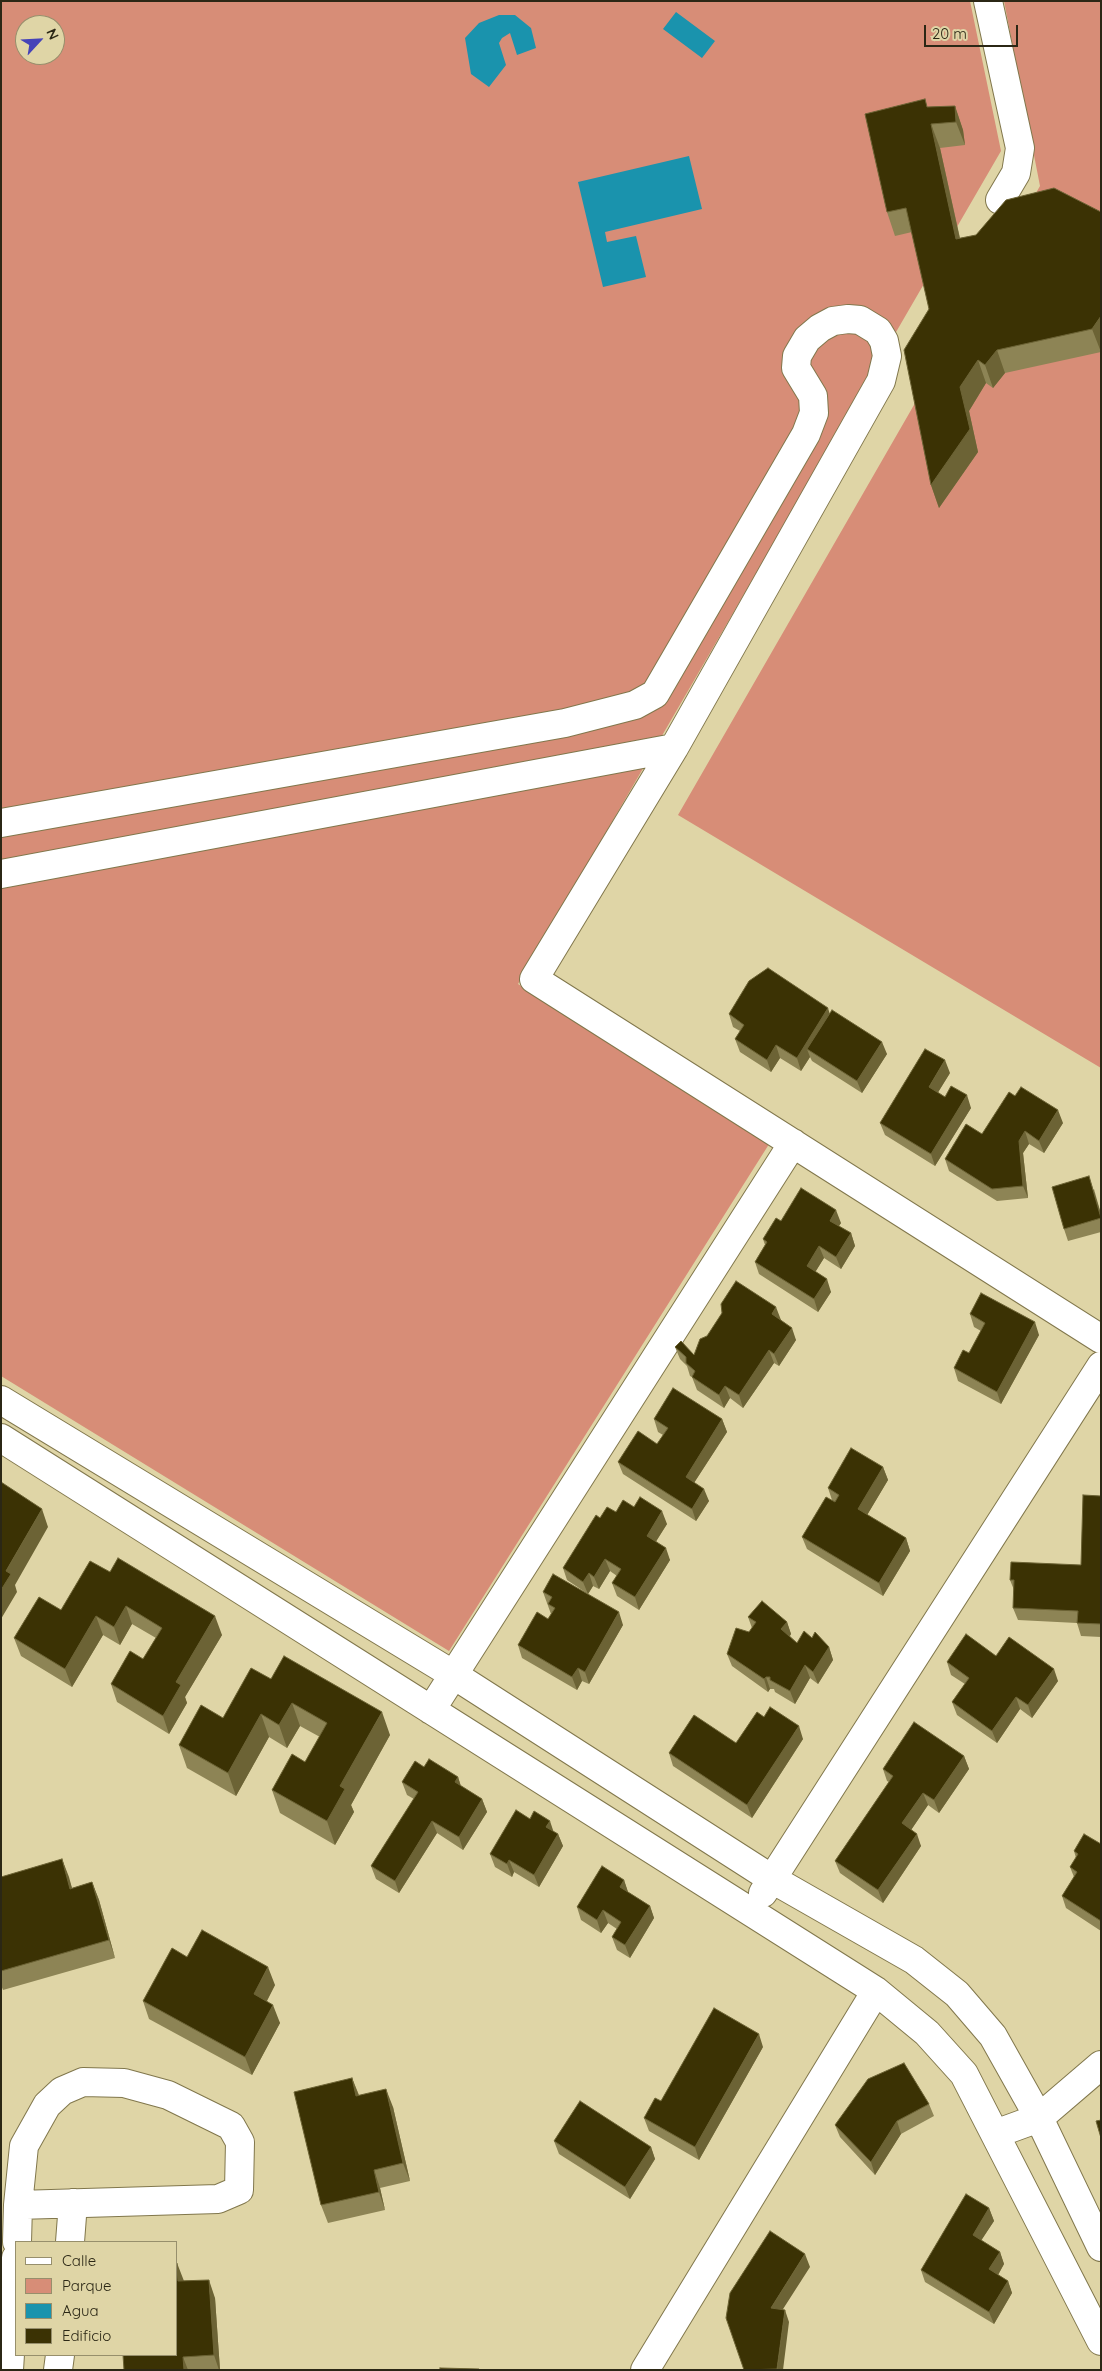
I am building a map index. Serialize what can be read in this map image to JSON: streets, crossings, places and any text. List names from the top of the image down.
{
  "legend": [
    "Calle",
    "Parque",
    "Agua",
    "Edificio"
  ],
  "scale_bar": "20 m",
  "north": "top right"
}
